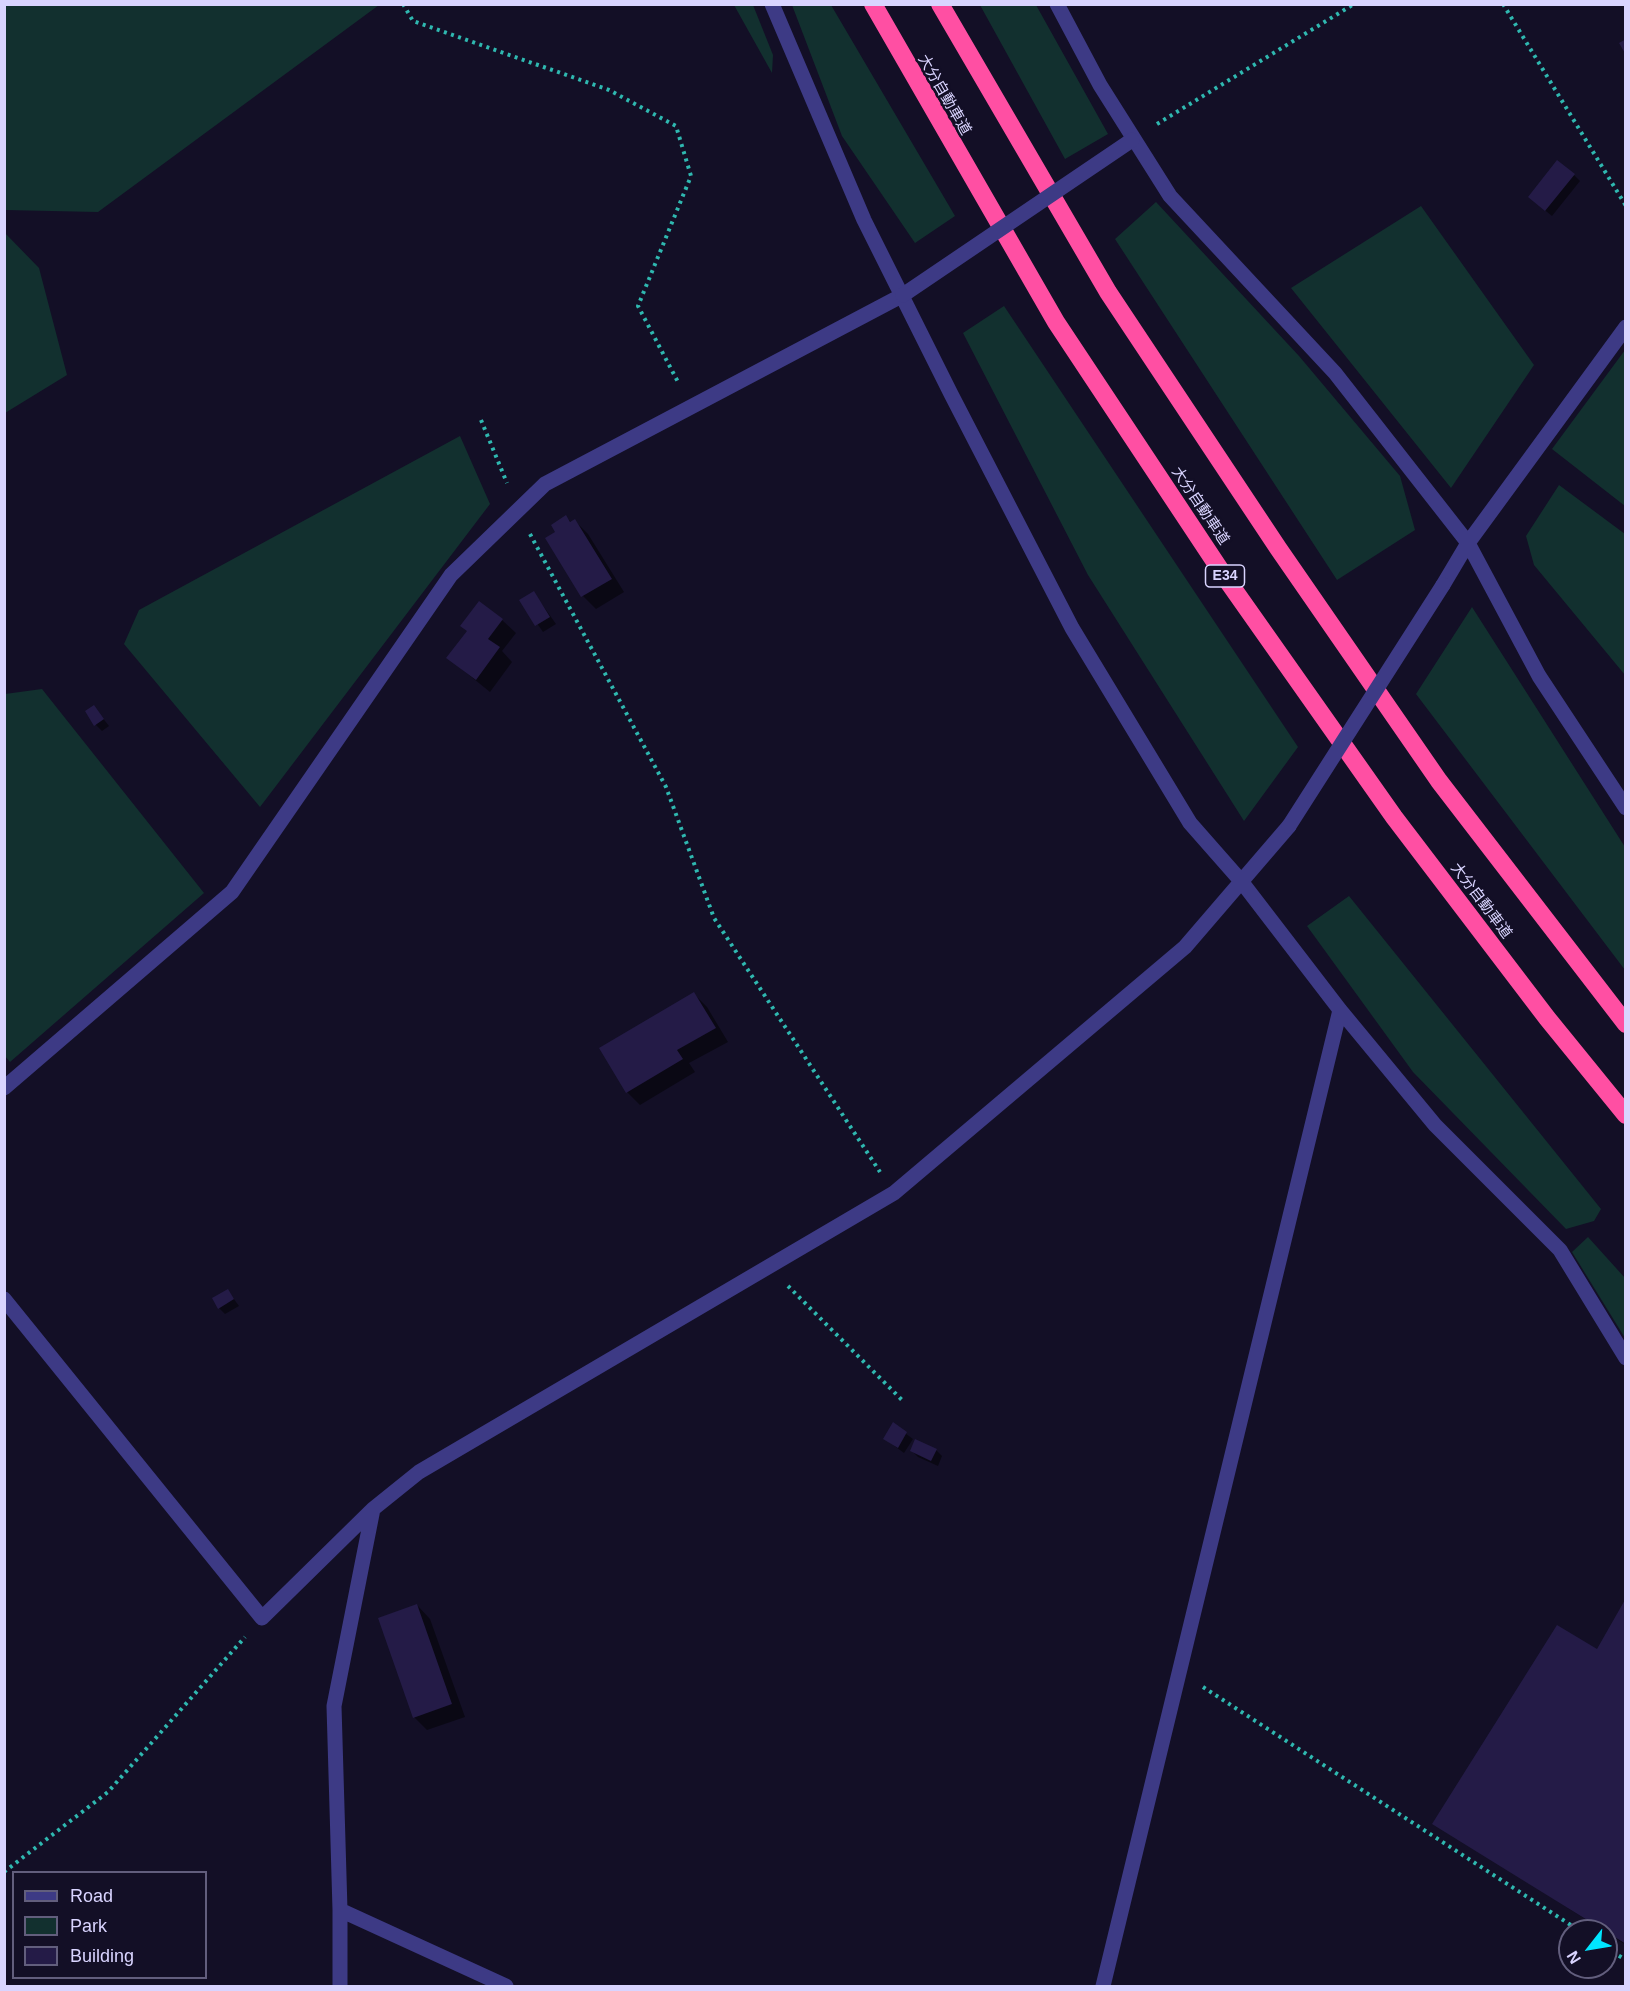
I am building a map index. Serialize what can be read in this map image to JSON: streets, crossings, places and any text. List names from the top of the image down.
{
  "streets": {
    "highway": ["大分自動車道", "E34"]
  },
  "legend": ["Road", "Park", "Building"],
  "north": "bottom left"
}
